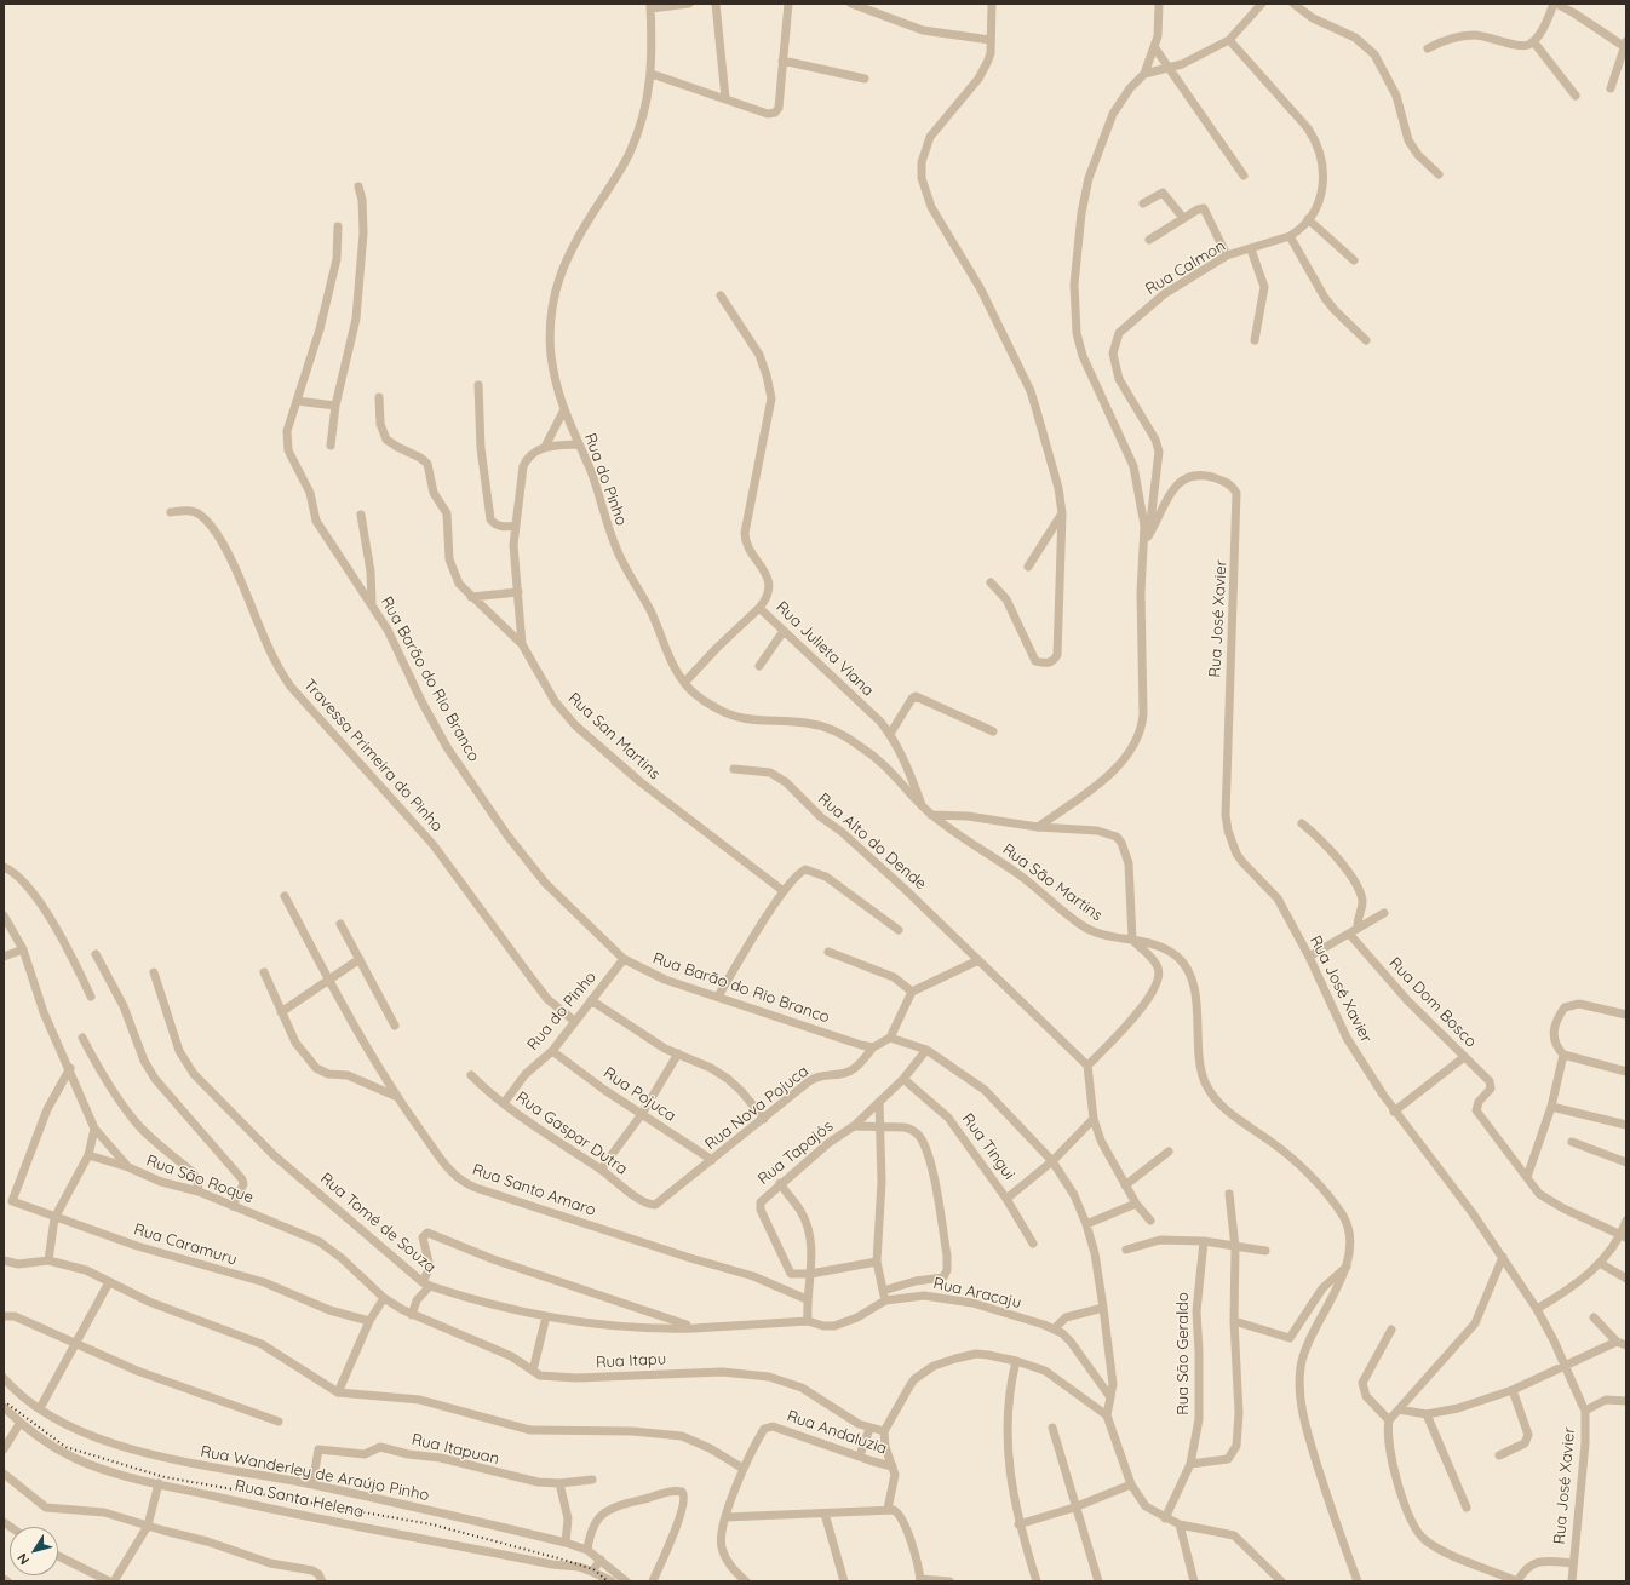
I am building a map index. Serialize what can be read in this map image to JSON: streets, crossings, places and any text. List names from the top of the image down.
{
  "streets": {
    "street": [
      "Rua Calmon",
      "Rua do Pinho",
      "Rua José Xavier",
      "Rua Julieta Viana",
      "Rua Barão do Rio Branco",
      "Rua San Martins",
      "Travessa Primeira do Pinho",
      "Rua Alto do Dende",
      "Rua São Martins",
      "Rua Dom Bosco",
      "Rua Pojuca",
      "Rua Nova Pojuca",
      "Rua Gaspar Dutra",
      "Rua Tingui",
      "Rua Tapajós",
      "Rua São Roque",
      "Rua Santo Amaro",
      "Rua Tomé de Souza",
      "Rua Caramuru",
      "Rua Aracaju",
      "Rua São Geraldo",
      "Rua Itapu",
      "Rua Andaluzia",
      "Rua Itapuan",
      "Rua Wanderley de Araújo Pinho",
      "Rua Santa Helena"
    ]
  },
  "crossings": [
    ["Rua Calmon", "Rua José Xavier"],
    ["Rua do Pinho", "Rua Julieta Viana"],
    ["Rua do Pinho", "Rua Barão do Rio Branco"],
    ["Rua do Pinho", "Travessa Primeira do Pinho"],
    ["Rua do Pinho", "Rua São Martins"],
    ["Rua do Pinho", "Rua Pojuca"],
    ["Rua do Pinho", "Rua Gaspar Dutra"],
    ["Rua Barão do Rio Branco", "Rua Nova Pojuca"],
    ["Rua Pojuca", "Rua Nova Pojuca"],
    ["Rua Nova Pojuca", "Rua Gaspar Dutra"],
    ["Rua Tingui", "Rua Tapajós"],
    ["Rua São Roque", "Rua Caramuru"],
    ["Rua São Roque", "Rua Itapu"],
    ["Rua Tomé de Souza", "Rua Aracaju"],
    ["Rua Itapuan", "Rua Wanderley de Araújo Pinho"]
  ],
  "north": "bottom left"
}
